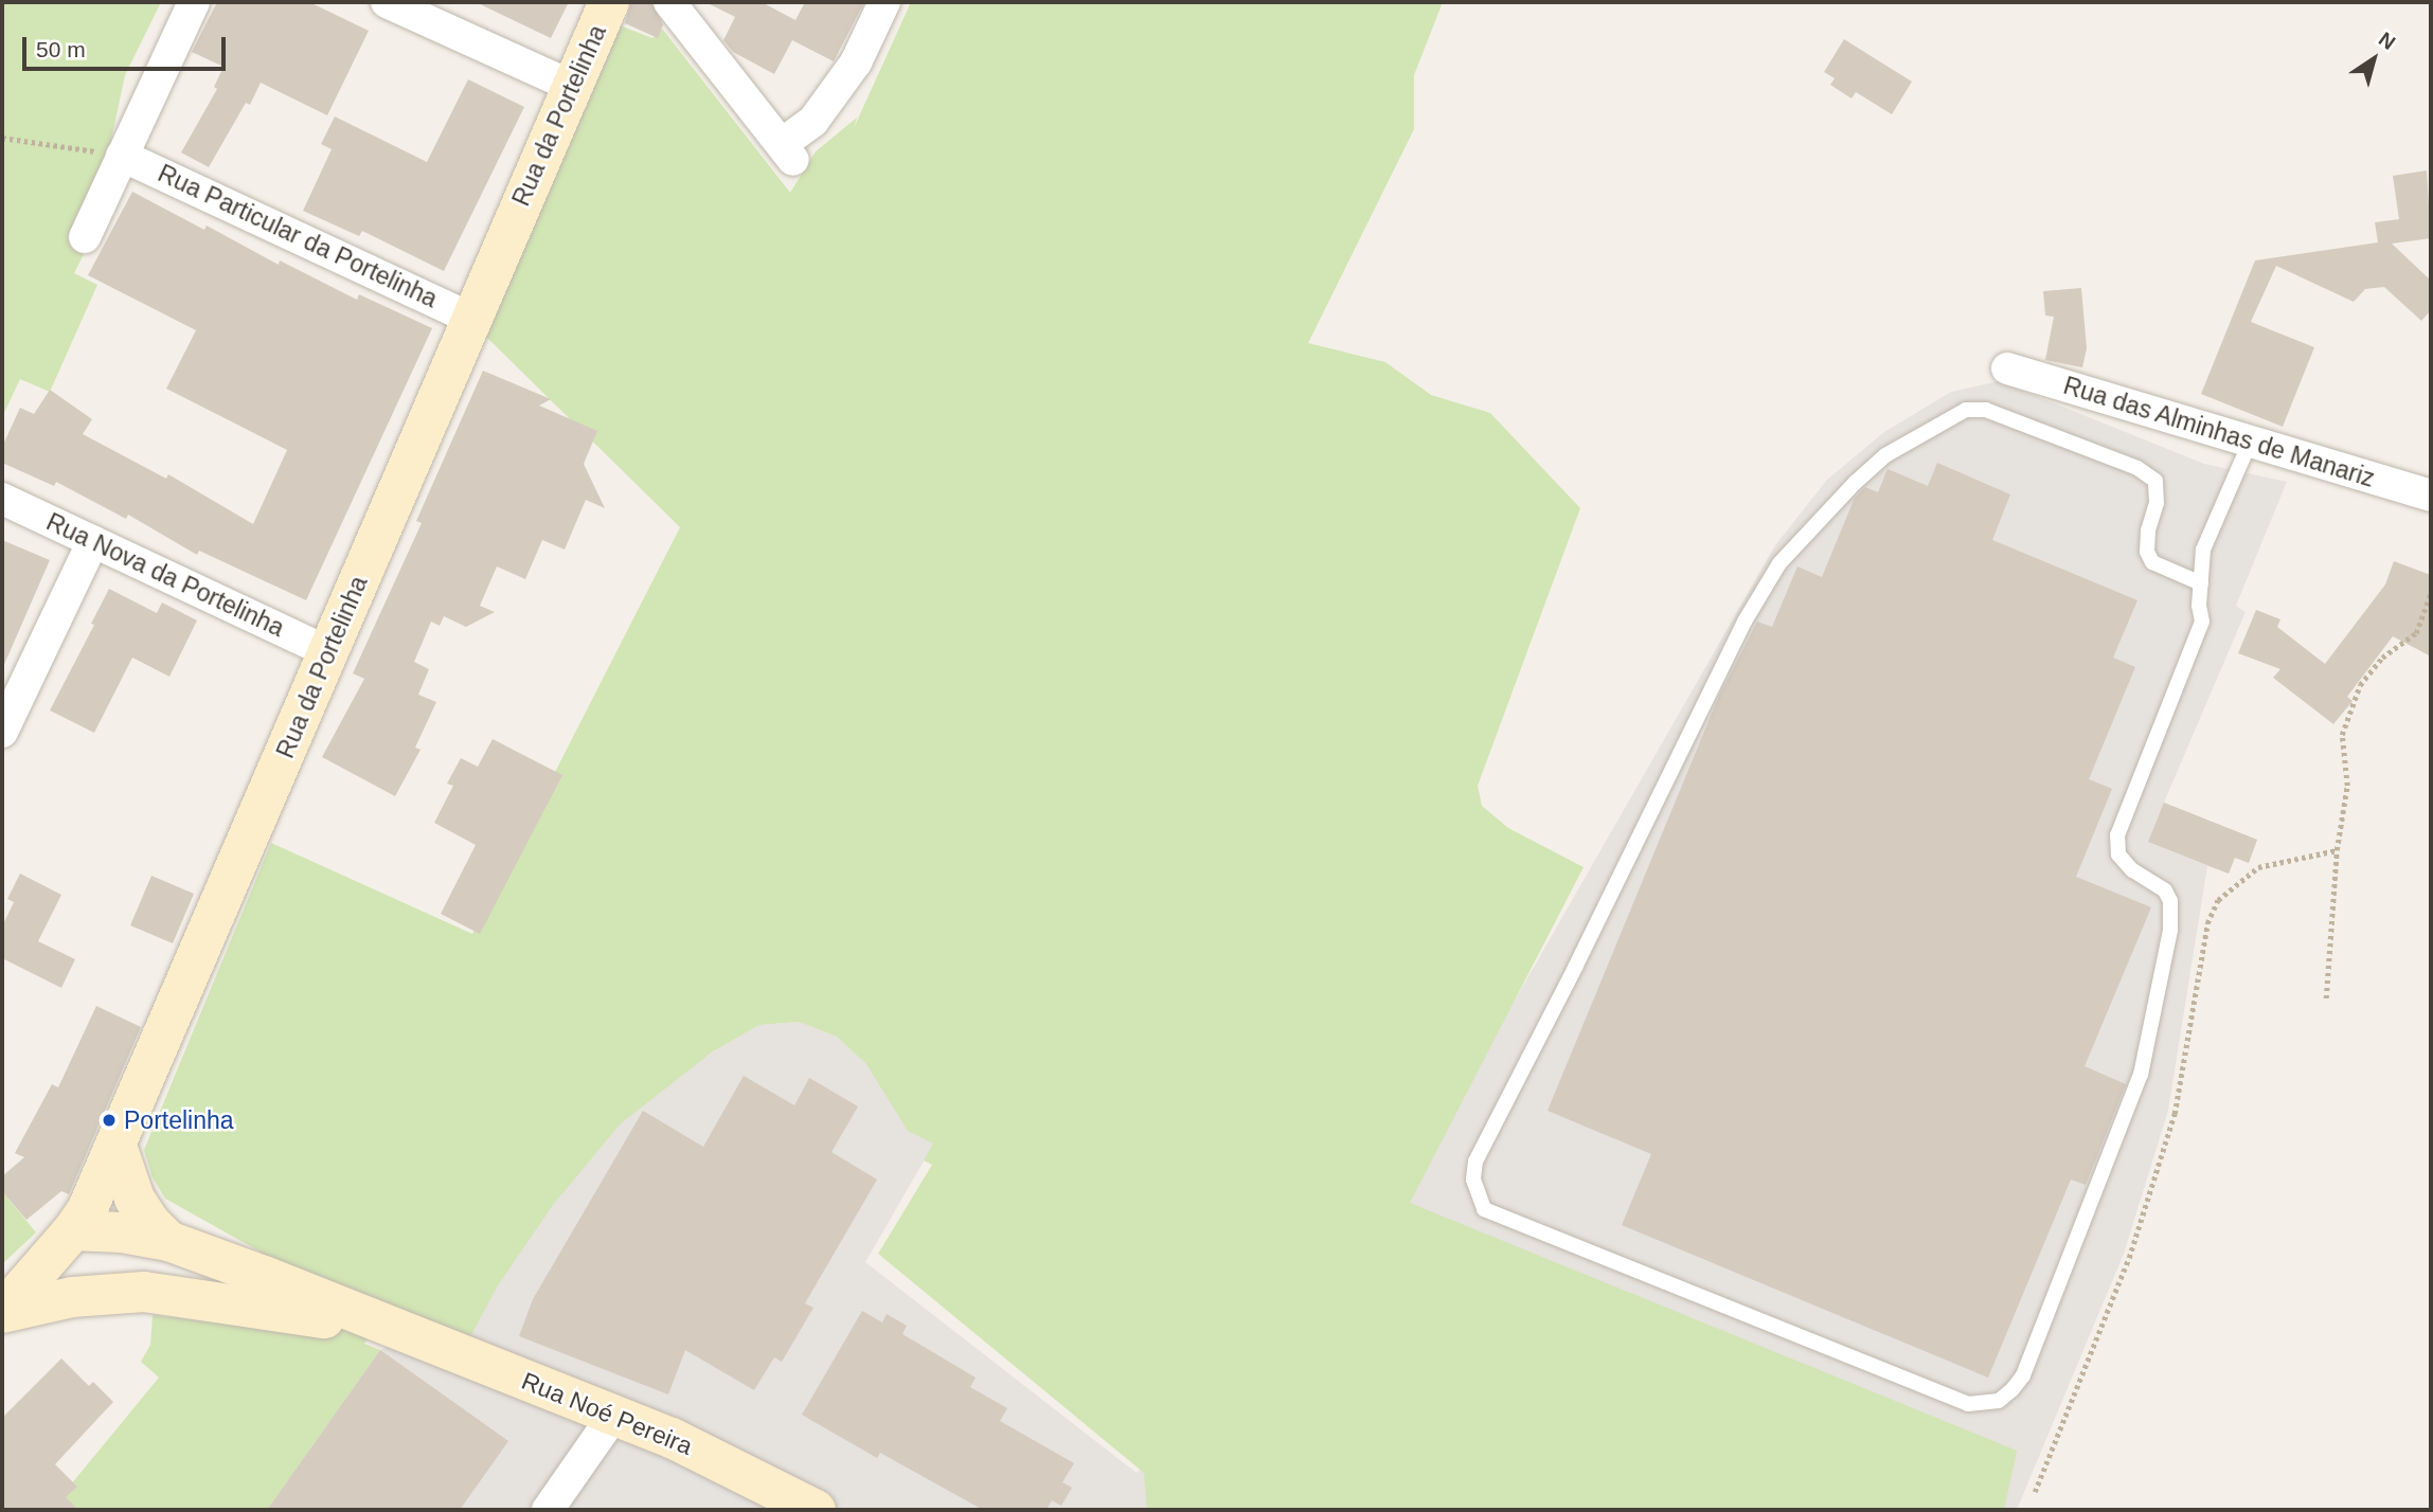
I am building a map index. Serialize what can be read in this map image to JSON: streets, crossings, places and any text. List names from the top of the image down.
{
  "streets": {
    "street": [
      "Rua da Portelinha",
      "Rua Particular da Portelinha",
      "Rua das Alminhas de Manariz",
      "Rua Nova da Portelinha",
      "Rua Noé Pereira"
    ]
  },
  "crossings": [
    ["Rua da Portelinha", "Rua Particular da Portelinha"],
    ["Rua da Portelinha", "Rua Nova da Portelinha"],
    ["Rua da Portelinha", "Rua Noé Pereira"]
  ],
  "places": ["Portelinha"],
  "scale_bar": "50 m",
  "north": "top right"
}
